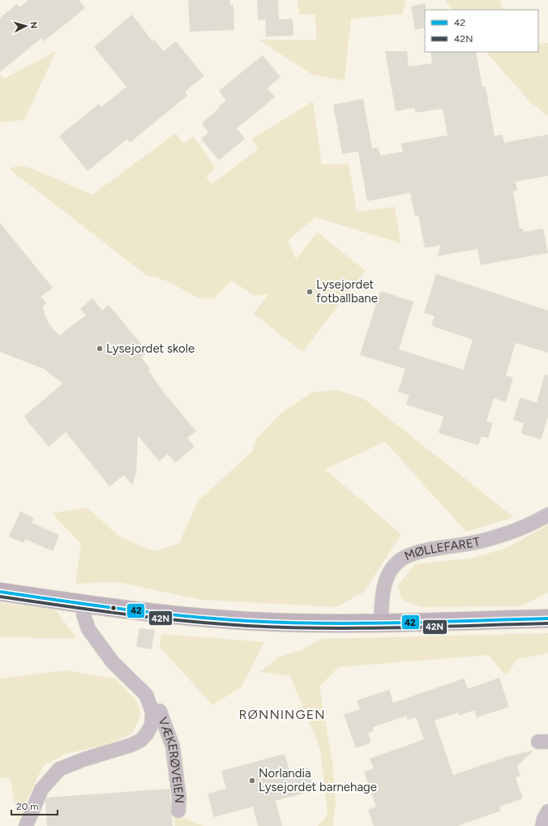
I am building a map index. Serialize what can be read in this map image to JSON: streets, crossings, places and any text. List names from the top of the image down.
{
  "streets": {
    "street": ["MØLLEFARET", "VÆKERØVEIEN"]
  },
  "districts": ["RØNNINGEN"],
  "places": ["Lysejordet fotballbane", "Lysejordet skole", "Norlandia Lysejordet barnehage"],
  "lines": ["transit line 42", "transit line 42N"],
  "legend": ["42", "42N"],
  "scale_bar": "20 m",
  "north": "right"
}
